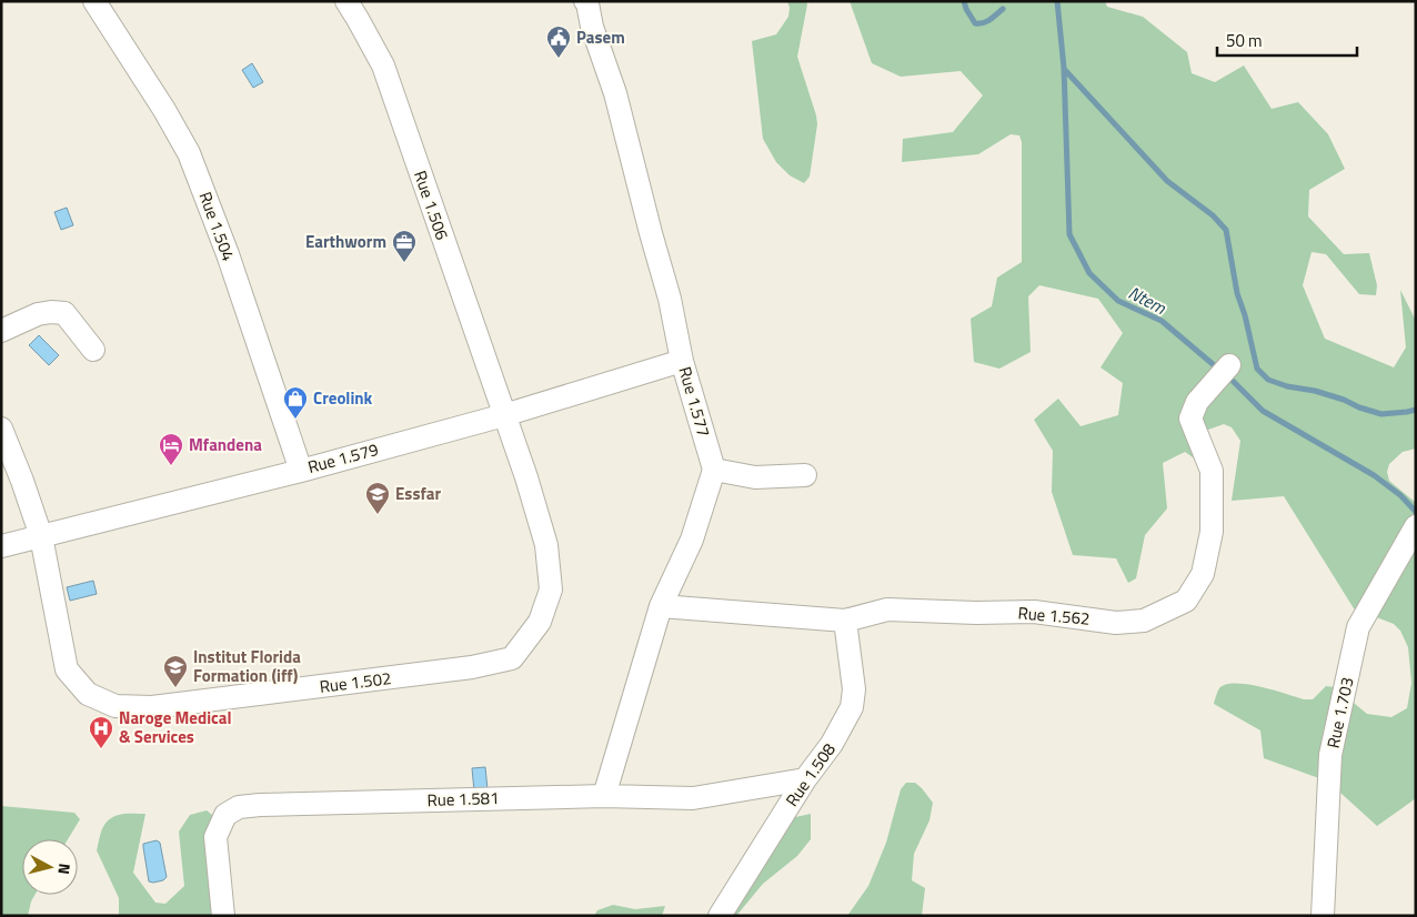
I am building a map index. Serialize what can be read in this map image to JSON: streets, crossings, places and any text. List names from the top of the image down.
{
  "streets": {
    "street": [
      "Rue 1.506",
      "Rue 1.504",
      "Rue 1.577",
      "Rue 1.579",
      "Rue 1.562",
      "Rue 1.502",
      "Rue 1.703",
      "Rue 1.508",
      "Rue 1.581"
    ]
  },
  "crossings": [
    ["Rue 1.506", "Rue 1.579"],
    ["Rue 1.506", "Rue 1.502"],
    ["Rue 1.504", "Rue 1.579"],
    ["Rue 1.577", "Rue 1.579"],
    ["Rue 1.579", "Rue 1.502"],
    ["Rue 1.562", "Rue 1.508"],
    ["Rue 1.508", "Rue 1.581"]
  ],
  "water": ["Ntem"],
  "places": {
    "public building": ["Pasem"],
    "office": ["Earthworm"],
    "shop": ["Creolink"],
    "hotel": ["Mfandena"],
    "school or university": ["Essfar", "Institut Florida Formation (iff)"],
    "hospital": ["Naroge Medical & Services"]
  },
  "scale_bar": "50 m",
  "north": "right"
}
